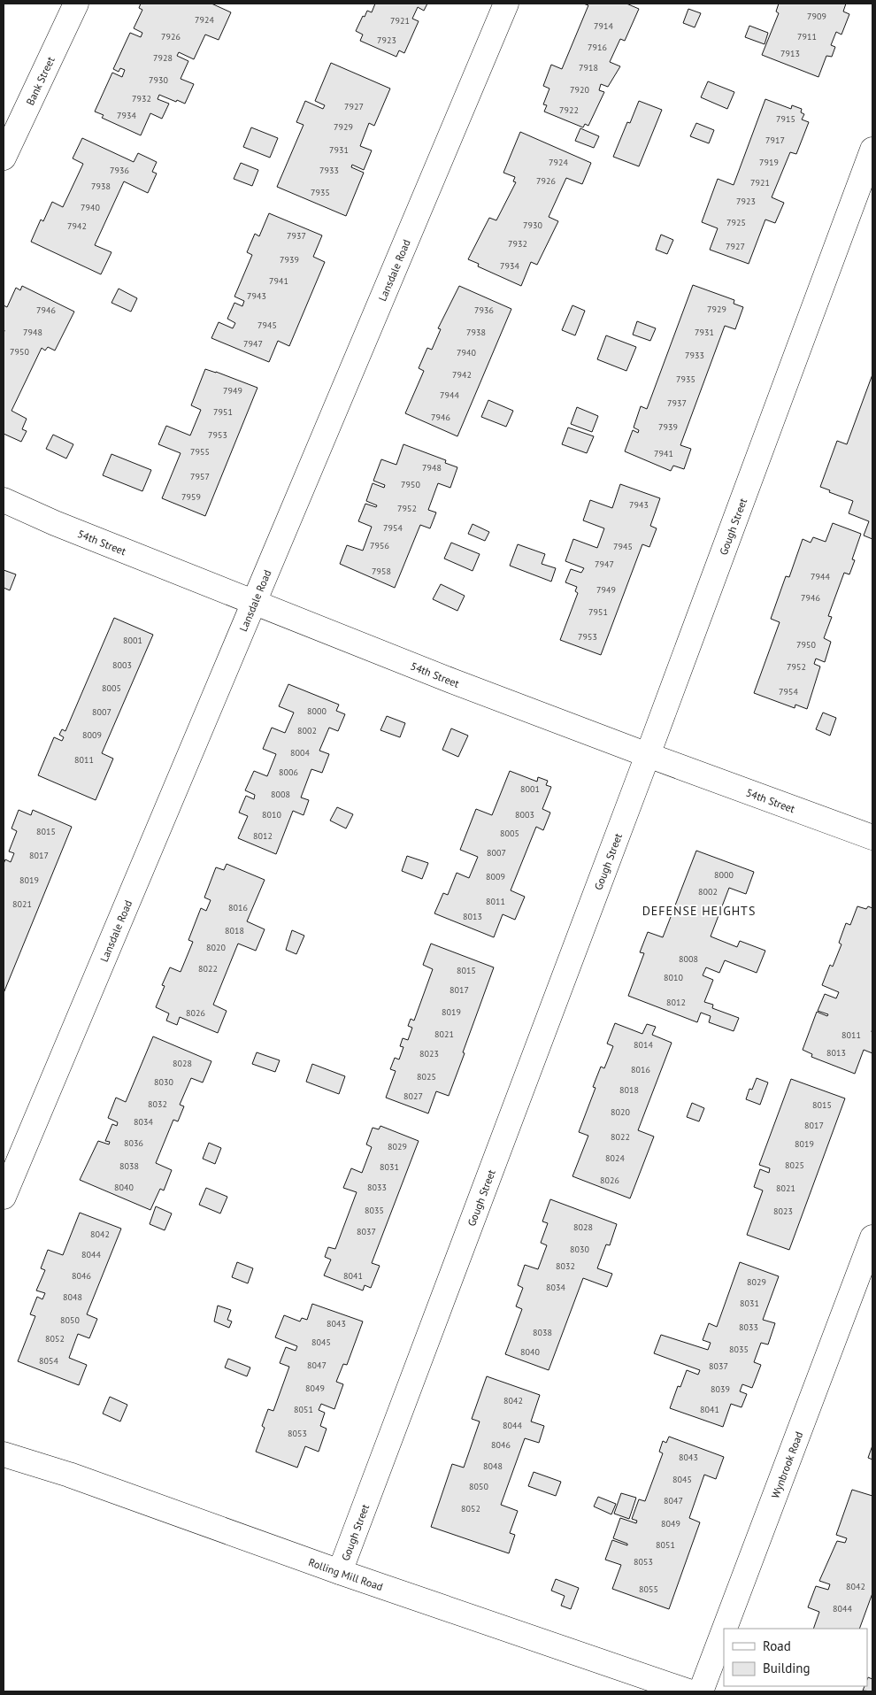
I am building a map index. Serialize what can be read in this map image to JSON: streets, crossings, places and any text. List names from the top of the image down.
{
  "streets": {
    "street": [
      "Bank Street",
      "Lansdale Road",
      "Gough Street",
      "54th Street",
      "Wynbrook Road",
      "Rolling Mill Road"
    ]
  },
  "crossings": [
    ["Lansdale Road", "54th Street"],
    ["Gough Street", "54th Street"],
    ["Gough Street", "Rolling Mill Road"]
  ],
  "districts": ["DEFENSE HEIGHTS"],
  "house_numbers": [
    "7909",
    "7924",
    "7921",
    "7914",
    "7926",
    "7911",
    "7923",
    "7916",
    "7913",
    "7928",
    "7918",
    "7930",
    "7920",
    "7932",
    "7927",
    "7922",
    "7934",
    "7915",
    "7929",
    "7917",
    "7931",
    "7924",
    "7919",
    "7936",
    "7933",
    "7926",
    "7921",
    "7938",
    "7935",
    "7923",
    "7940",
    "7925",
    "7930",
    "7942",
    "7937",
    "7932",
    "7927",
    "7939",
    "7934",
    "7941",
    "7943",
    "7929",
    "7946",
    "7936",
    "7945",
    "7948",
    "7938",
    "7931",
    "7947",
    "7950",
    "7940",
    "7933",
    "7942",
    "7935",
    "7949",
    "7944",
    "7937",
    "7951",
    "7946",
    "7939",
    "7953",
    "7955",
    "7941",
    "7948",
    "7957",
    "7950",
    "7959",
    "7943",
    "7952",
    "7954",
    "7956",
    "7945",
    "7947",
    "7958",
    "7944",
    "7949",
    "7946",
    "7951",
    "7953",
    "8001",
    "7950",
    "8003",
    "7952",
    "8005",
    "7954",
    "8000",
    "8007",
    "8002",
    "8009",
    "8004",
    "8011",
    "8006",
    "8001",
    "8008",
    "8010",
    "8003",
    "8015",
    "8005",
    "8012",
    "8007",
    "8017",
    "8000",
    "8009",
    "8019",
    "8002",
    "8011",
    "8021",
    "8016",
    "8013",
    "8018",
    "8020",
    "8008",
    "8022",
    "8015",
    "8010",
    "8017",
    "8012",
    "8019",
    "8026",
    "8021",
    "8011",
    "8014",
    "8013",
    "8023",
    "8028",
    "8016",
    "8025",
    "8030",
    "8018",
    "8027",
    "8032",
    "8015",
    "8020",
    "8034",
    "8017",
    "8022",
    "8036",
    "8019",
    "8029",
    "8024",
    "8025",
    "8038",
    "8031",
    "8026",
    "8040",
    "8033",
    "8021",
    "8035",
    "8023",
    "8028",
    "8037",
    "8042",
    "8030",
    "8044",
    "8032",
    "8046",
    "8041",
    "8029",
    "8034",
    "8048",
    "8031",
    "8050",
    "8043",
    "8033",
    "8038",
    "8052",
    "8045",
    "8035",
    "8040",
    "8054",
    "8047",
    "8037",
    "8049",
    "8039",
    "8042",
    "8051",
    "8041",
    "8044",
    "8053",
    "8046",
    "8043",
    "8048",
    "8045",
    "8050",
    "8047",
    "8052",
    "8049",
    "8051",
    "8053",
    "8042",
    "8055",
    "8044"
  ],
  "legend": ["Road", "Building"]
}
